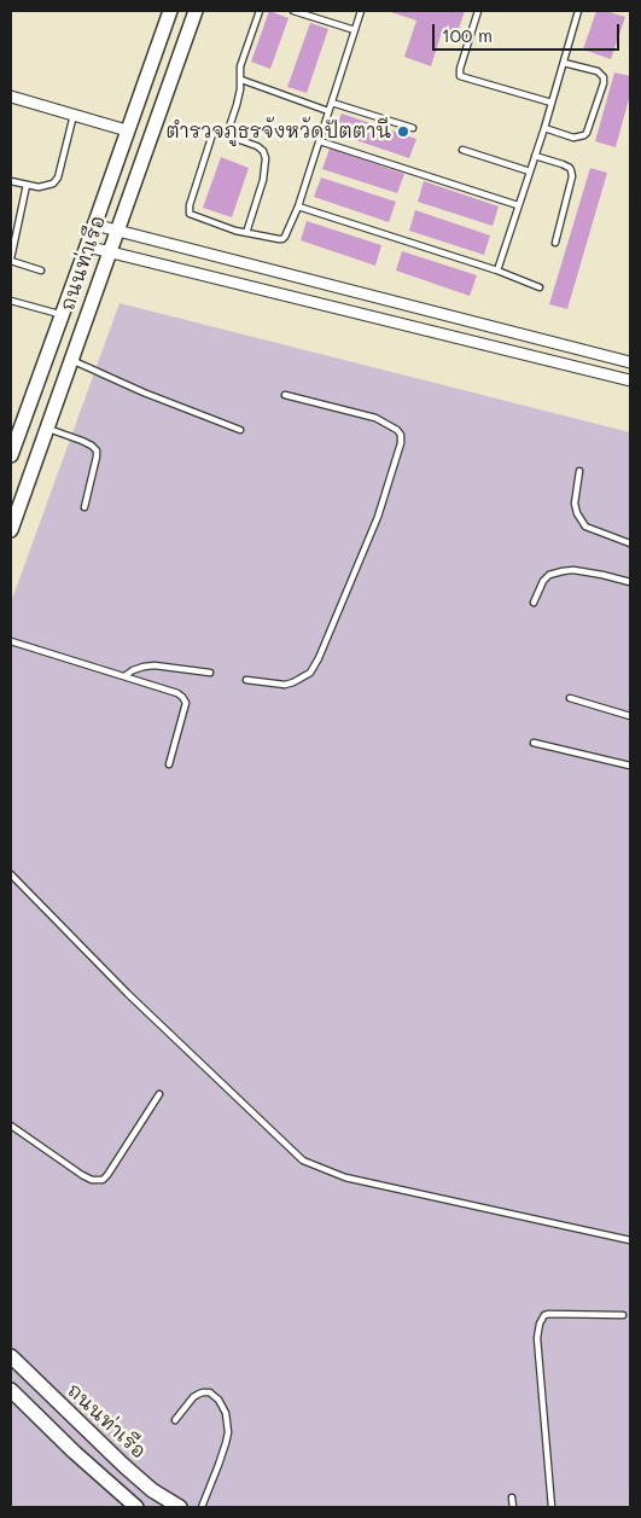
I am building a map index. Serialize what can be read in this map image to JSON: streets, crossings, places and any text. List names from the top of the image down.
{
  "streets": {
    "street": ["ถนนท่าเรือ"]
  },
  "places": ["ตำรวจภูธรจังหวัดปัตตานี"],
  "scale_bar": "100 m"
}
